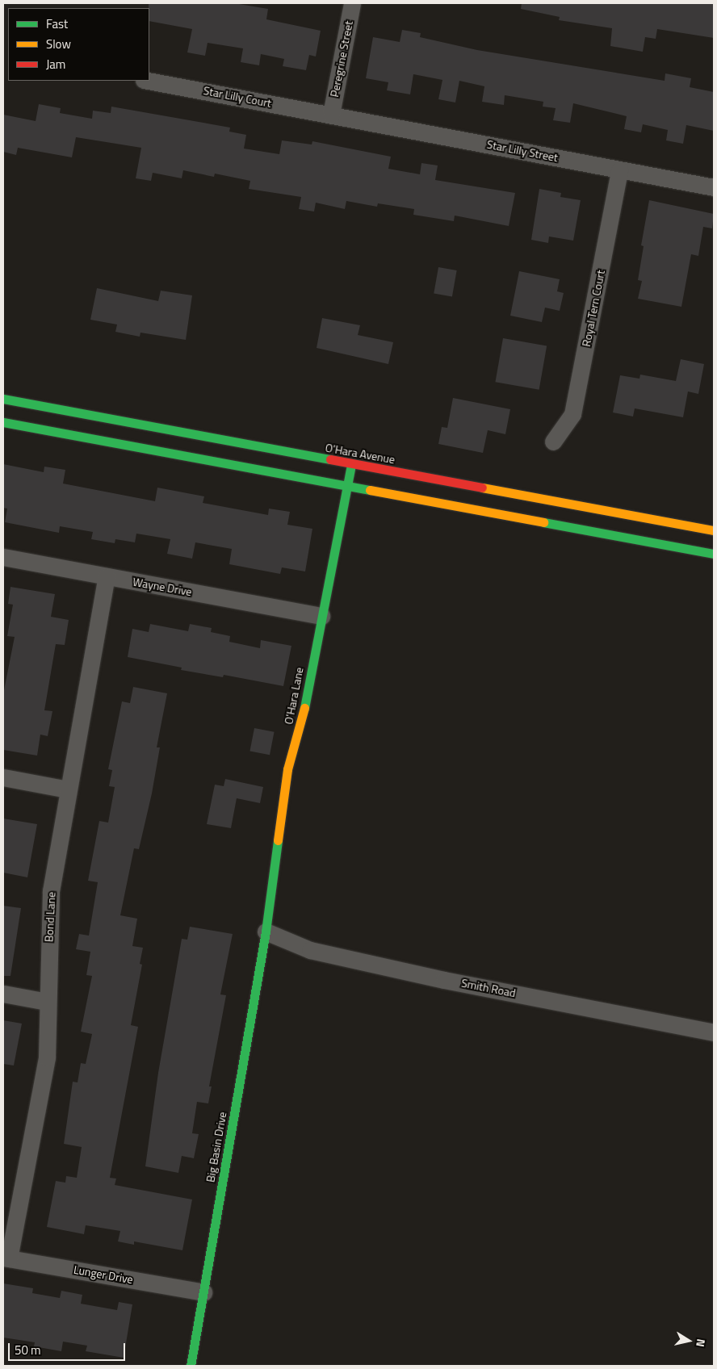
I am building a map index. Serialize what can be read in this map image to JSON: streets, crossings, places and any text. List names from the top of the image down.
{
  "streets": {
    "street": [
      "Peregrine Street",
      "Star Lilly Court",
      "Star Lilly Street",
      "Royal Tern Court",
      "O'Hara Avenue",
      "Wayne Drive",
      "O'Hara Lane",
      "Bond Lane",
      "Smith Road",
      "Big Basin Drive",
      "Lunger Drive"
    ]
  },
  "crossings": [
    ["Peregrine Street", "Star Lilly Court"],
    ["Peregrine Street", "Star Lilly Street"],
    ["Star Lilly Court", "Star Lilly Street"],
    ["Star Lilly Street", "Royal Tern Court"],
    ["O'Hara Avenue", "O'Hara Lane"],
    ["Wayne Drive", "O'Hara Lane"],
    ["Wayne Drive", "Bond Lane"],
    ["O'Hara Lane", "Smith Road"],
    ["O'Hara Lane", "Big Basin Drive"],
    ["Bond Lane", "Lunger Drive"],
    ["Smith Road", "Big Basin Drive"],
    ["Big Basin Drive", "Lunger Drive"]
  ],
  "legend": ["Fast", "Slow", "Jam"],
  "scale_bar": "50 m",
  "north": "right"
}
